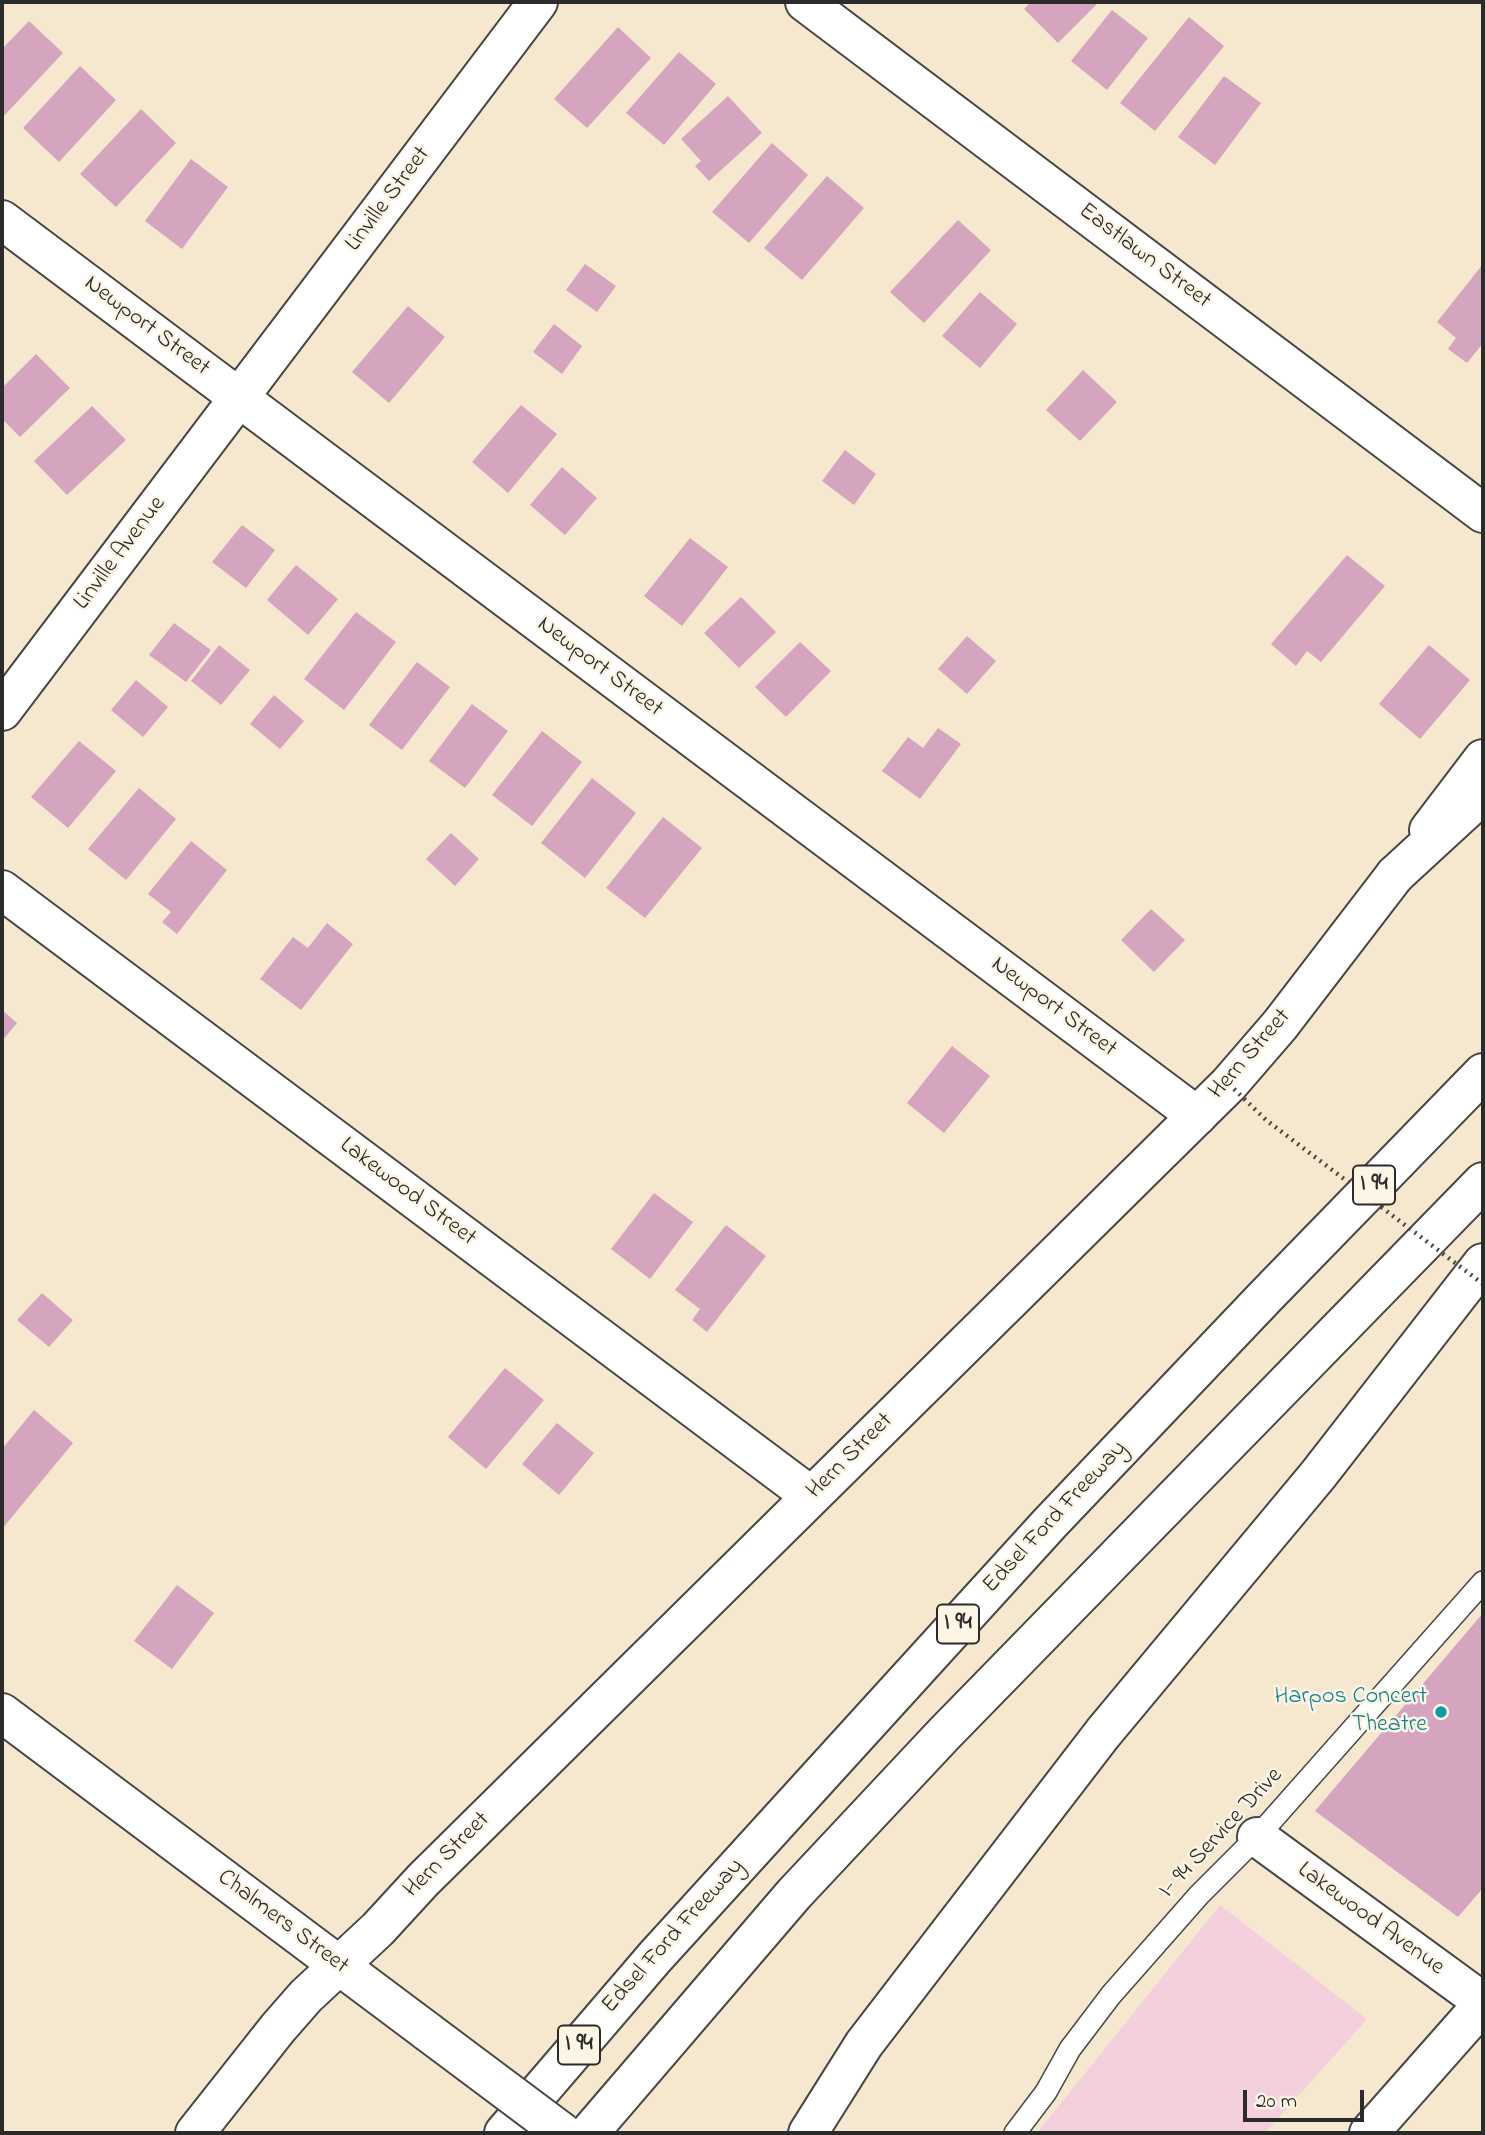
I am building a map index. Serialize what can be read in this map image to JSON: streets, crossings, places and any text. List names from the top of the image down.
{
  "streets": {
    "main road": [
      "Linville Street",
      "Eastlawn Street",
      "Newport Street",
      "Linville Avenue",
      "Hern Street",
      "I 94",
      "Lakewood Street",
      "Edsel Ford Freeway",
      "Lakewood Avenue",
      "Chalmers Street"
    ],
    "lane": ["I- 94 Service Drive"]
  },
  "crossings": [
    ["Linville Street", "Newport Street"],
    ["Linville Street", "Linville Avenue"],
    ["Newport Street", "Linville Avenue"],
    ["Newport Street", "Hern Street"],
    ["Hern Street", "Lakewood Street"],
    ["Hern Street", "Chalmers Street"],
    ["I- 94 Service Drive", "Lakewood Avenue"]
  ],
  "places": ["Harpos Concert Theatre"],
  "scale_bar": "20 m"
}
